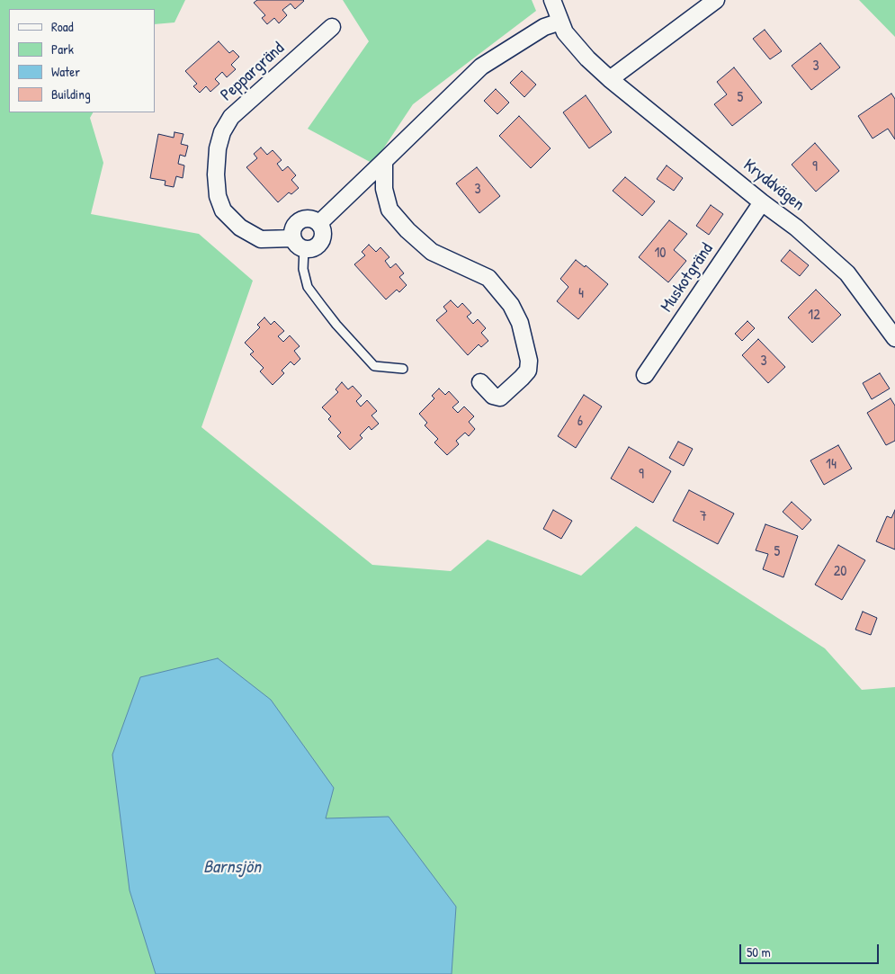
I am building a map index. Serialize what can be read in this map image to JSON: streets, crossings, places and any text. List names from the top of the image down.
{
  "streets": {
    "street": ["Peppargränd", "Kryddvägen", "Muskotgränd"]
  },
  "crossings": [
    ["Kryddvägen", "Muskotgränd"]
  ],
  "water": ["Barnsjön"],
  "house_numbers": [
    "3",
    "5",
    "9",
    "3",
    "10",
    "4",
    "12",
    "3",
    "6",
    "14",
    "9",
    "7",
    "5",
    "20"
  ],
  "legend": [
    "Road",
    "Park",
    "Water",
    "Building"
  ],
  "scale_bar": "50 m"
}
